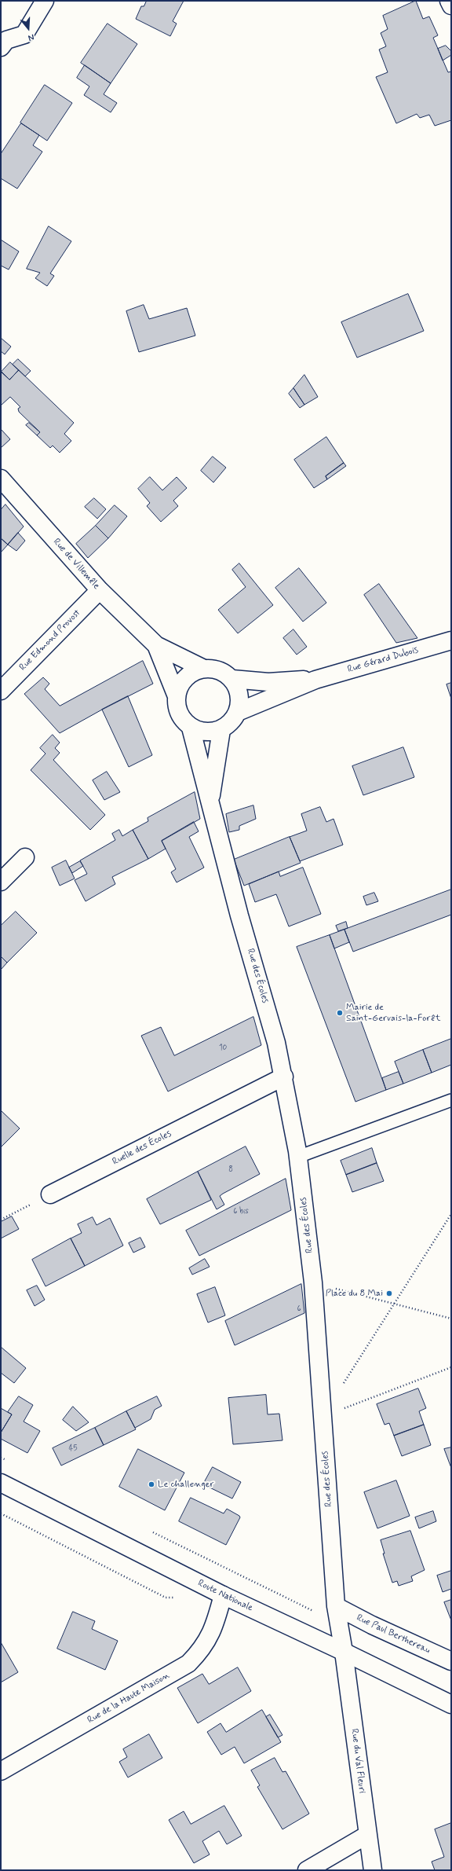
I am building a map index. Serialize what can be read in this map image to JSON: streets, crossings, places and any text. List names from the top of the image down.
{
  "streets": {
    "street": [
      "Rue de Villemêle",
      "Rue Edmond Provost",
      "Rue Gérard Dubois",
      "Rue des Écoles",
      "Ruelle des Écoles",
      "Route Nationale",
      "Rue Paul Berthereau",
      "Rue de la Haute Maison",
      "Rue du Val Fleuri"
    ]
  },
  "crossings": [
    ["Rue de Villemêle", "Rue Edmond Provost"],
    ["Rue de Villemêle", "Rue Gérard Dubois"],
    ["Rue de Villemêle", "Rue des Écoles"],
    ["Rue Gérard Dubois", "Rue des Écoles"],
    ["Rue des Écoles", "Ruelle des Écoles"],
    ["Rue des Écoles", "Route Nationale"],
    ["Rue des Écoles", "Rue Paul Berthereau"],
    ["Rue des Écoles", "Rue du Val Fleuri"],
    ["Route Nationale", "Rue de la Haute Maison"],
    ["Route Nationale", "Rue du Val Fleuri"]
  ],
  "places": ["Mairie de Saint-Gervais-la-Forêt", "Place du 8 Mai", "Le challenger"],
  "house_numbers": [
    "10",
    "8",
    "6 bis",
    "6",
    "45"
  ],
  "north": "bottom"
}
